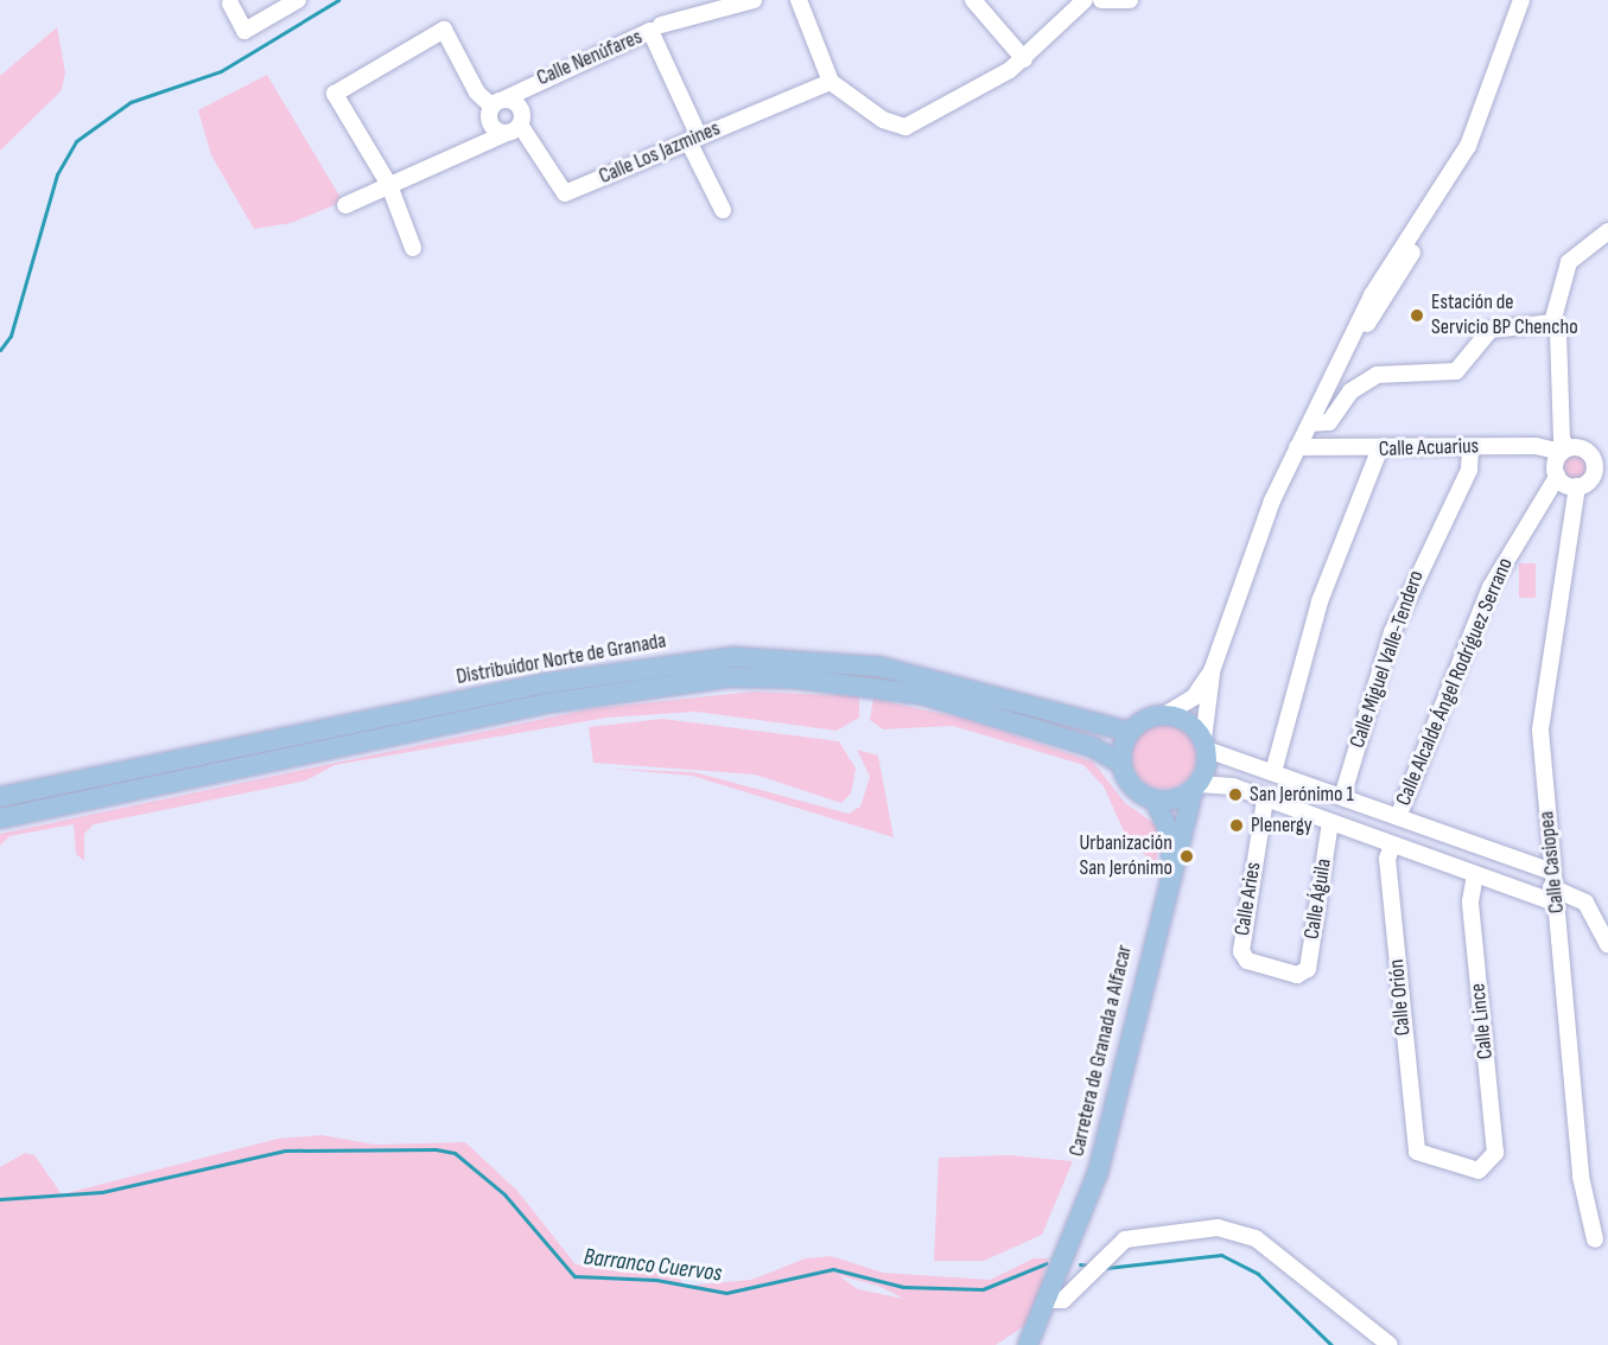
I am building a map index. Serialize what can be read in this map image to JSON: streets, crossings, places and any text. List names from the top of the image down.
{
  "streets": {
    "main road": ["Distribuidor Norte de Granada", "Carretera de Granada a Alfacar"],
    "street": [
      "Calle Nenúfares",
      "Calle Los Jazmines",
      "Calle Acuarius",
      "Calle Miguel Valle-Tendero",
      "Calle Alcalde Ángel Rodríguez Serrano",
      "Calle Casiopea",
      "Calle Aries",
      "Calle Águila",
      "Calle Orión",
      "Calle Lince"
    ]
  },
  "crossings": [
    ["Calle Nenúfares", "Calle Los Jazmines"],
    ["Calle Acuarius", "Calle Miguel Valle-Tendero"],
    ["Calle Acuarius", "Calle Alcalde Ángel Rodríguez Serrano"],
    ["Calle Acuarius", "Calle Casiopea"],
    ["Distribuidor Norte de Granada", "Carretera de Granada a Alfacar"],
    ["Calle Alcalde Ángel Rodríguez Serrano", "Calle Casiopea"],
    ["Calle Alcalde Ángel Rodríguez Serrano", "Calle Orión"],
    ["Calle Aries", "Calle Águila"],
    ["Calle Orión", "Calle Lince"]
  ],
  "water": ["Barranco Cuervos"],
  "places": [
    "Estación de Servicio BP Chencho",
    "San Jerónimo 1",
    "Plenergy",
    "Urbanización San Jerónimo"
  ]
}
